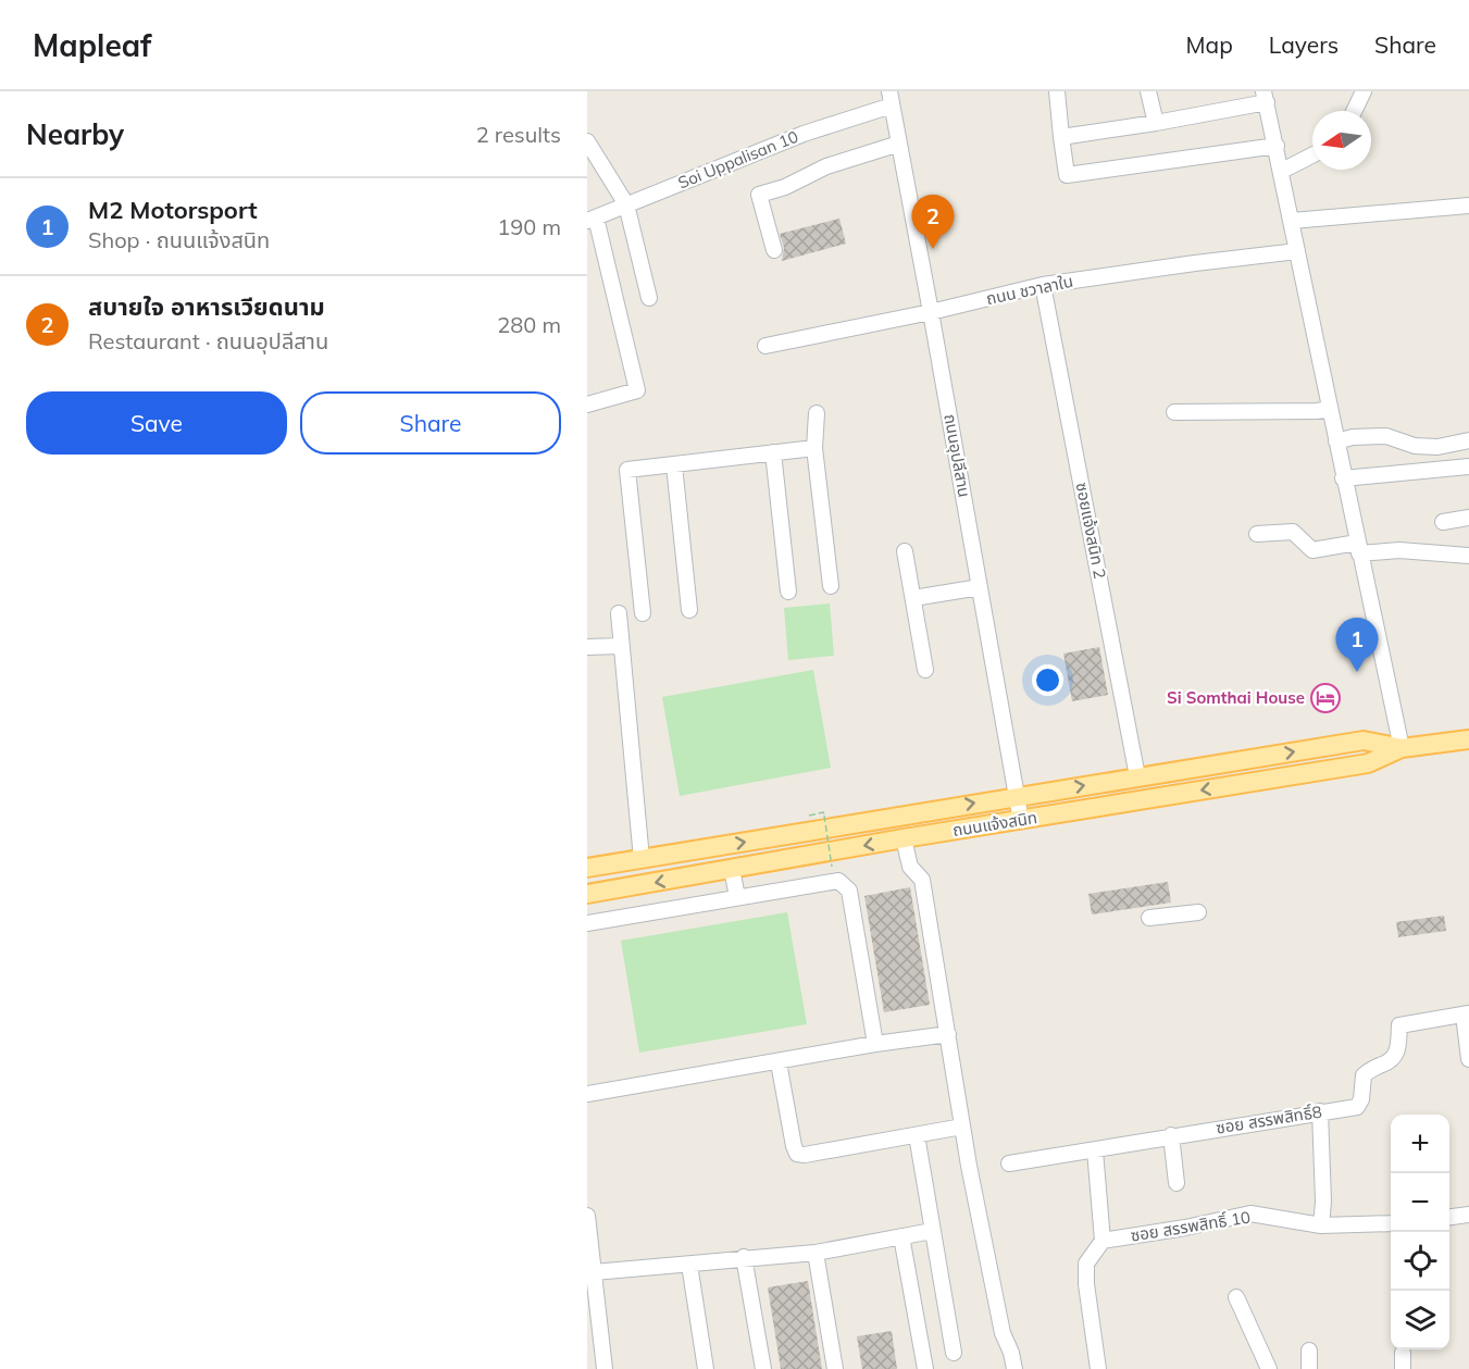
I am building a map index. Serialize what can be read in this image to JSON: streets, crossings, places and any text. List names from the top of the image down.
{
  "streets": {
    "main road": ["ถนนแจ้งสนิท"],
    "street": [
      "Soi Uppalisan 10",
      "ถนน ชวาลาใน",
      "ถนนอุปลีสาน",
      "ซอยแจ้งสนิท 2",
      "ซอย สรรพสิทธิ์8",
      "ซอย สรรพสิทธิ์ 10"
    ]
  },
  "crossings": [
    ["Soi Uppalisan 10", "ถนนอุปลีสาน"],
    ["ถนน ชวาลาใน", "ถนนอุปลีสาน"],
    ["ถนน ชวาลาใน", "ซอยแจ้งสนิท 2"],
    ["ถนนอุปลีสาน", "ถนนแจ้งสนิท"],
    ["ซอยแจ้งสนิท 2", "ถนนแจ้งสนิท"]
  ],
  "places": {
    "hotel": ["Si Somthai House"]
  },
  "north": "left",
  "page": {
    "header": "Mapleaf",
    "nav": ["Map", "Layers", "Share"],
    "heading": ["Nearby", "2 results"],
    "list": [
      {
        "mark": "1",
        "name": "M2 Motorsport",
        "note": "Shop · ถนนแจ้งสนิท",
        "value": "190 m"
      },
      {
        "mark": "2",
        "name": "สบายใจ อาหารเวียดนาม",
        "note": "Restaurant · ถนนอุปลีสาน",
        "value": "280 m"
      }
    ],
    "pins": ["2", "1"],
    "buttons": ["Save", "Share"],
    "map_buttons": ["+", "−"]
  }
}
